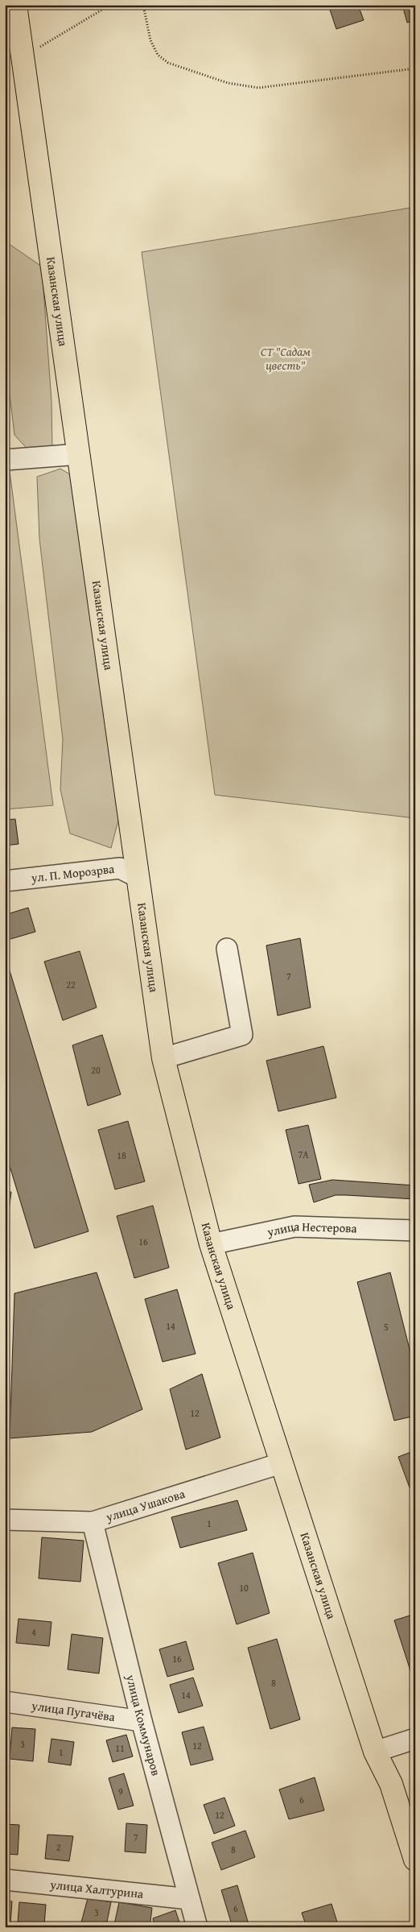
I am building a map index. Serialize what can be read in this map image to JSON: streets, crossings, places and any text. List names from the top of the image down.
{
  "streets": {
    "highway": ["Казанская улица"],
    "street": [
      "ул. П. Морозрва",
      "улица Нестерова",
      "улица Ушакова",
      "улица Пугачёва",
      "улица Коммунаров",
      "улица Халтурина"
    ]
  },
  "crossings": [
    ["Казанская улица", "ул. П. Морозрва"],
    ["Казанская улица", "улица Нестерова"],
    ["Казанская улица", "улица Ушакова"],
    ["улица Ушакова", "улица Коммунаров"],
    ["улица Пугачёва", "улица Коммунаров"],
    ["улица Коммунаров", "улица Халтурина"]
  ],
  "parks": ["СТ \"Садам цвесть\""],
  "house_numbers": [
    "7",
    "22",
    "20",
    "7А",
    "18",
    "16",
    "14",
    "5",
    "12",
    "1",
    "10",
    "4",
    "16",
    "8",
    "14",
    "3",
    "12",
    "11",
    "1",
    "9",
    "6",
    "12",
    "7",
    "2",
    "8",
    "6",
    "3"
  ]
}
